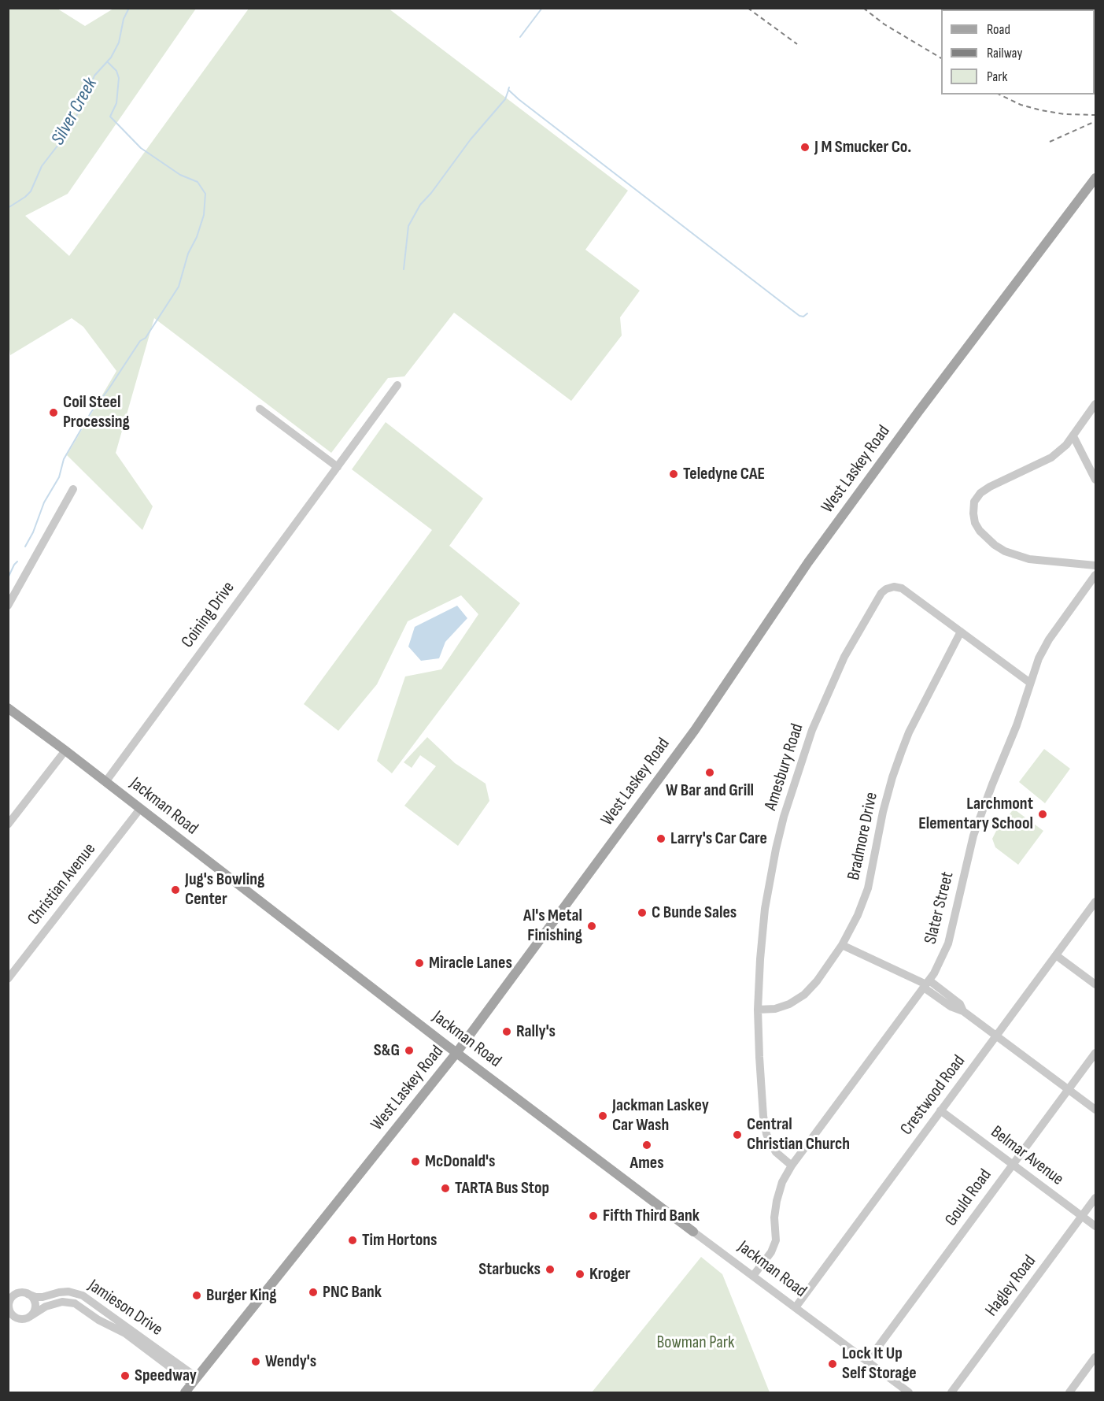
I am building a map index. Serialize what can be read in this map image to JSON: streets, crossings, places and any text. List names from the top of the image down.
{
  "streets": {
    "main road": ["West Laskey Road", "Jackman Road"],
    "street": [
      "Coining Drive",
      "Amesbury Road",
      "Bradmore Drive",
      "Christian Avenue",
      "Slater Street",
      "Crestwood Road",
      "Belmar Avenue",
      "Gould Road",
      "Hagley Road",
      "Jamieson Drive"
    ]
  },
  "crossings": [
    ["West Laskey Road", "Jackman Road"],
    ["West Laskey Road", "Jamieson Drive"],
    ["Coining Drive", "Jackman Road"],
    ["Amesbury Road", "Bradmore Drive"],
    ["Amesbury Road", "Slater Street"],
    ["Jackman Road", "Christian Avenue"],
    ["Jackman Road", "Slater Street"],
    ["Jackman Road", "Crestwood Road"],
    ["Jackman Road", "Gould Road"],
    ["Crestwood Road", "Belmar Avenue"],
    ["Belmar Avenue", "Gould Road"],
    ["Belmar Avenue", "Hagley Road"]
  ],
  "water": ["Silver Creek"],
  "parks": ["Bowman Park"],
  "places": [
    "J M Smucker Co.",
    "Coil Steel Processing",
    "Teledyne CAE",
    "W Bar and Grill",
    "Larchmont Elementary School",
    "Larry's Car Care",
    "Jug's Bowling Center",
    "C Bunde Sales",
    "Al's Metal Finishing",
    "Miracle Lanes",
    "Rally's",
    "S&G",
    "Jackman Laskey Car Wash",
    "Central Christian Church",
    "Ames",
    "McDonald's",
    "TARTA Bus Stop",
    "Fifth Third Bank",
    "Tim Hortons",
    "Starbucks",
    "Kroger",
    "PNC Bank",
    "Burger King",
    "Wendy's",
    "Lock It Up Self Storage",
    "Speedway"
  ],
  "legend": ["Road", "Railway", "Park"]
}
